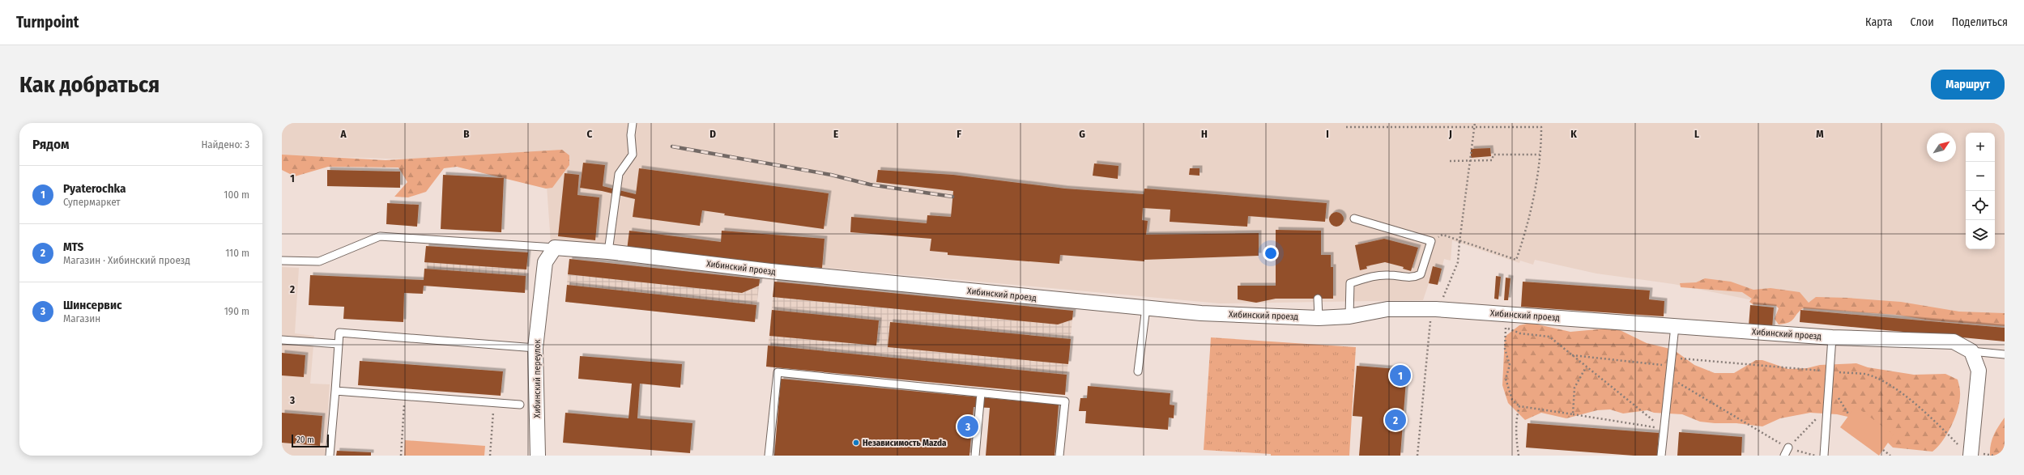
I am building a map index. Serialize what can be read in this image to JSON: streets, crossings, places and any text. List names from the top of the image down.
{
  "streets": {
    "street": ["Хибинский проезд", "Хибинский переулок"]
  },
  "crossings": [
    ["Хибинский проезд", "Хибинский переулок"]
  ],
  "places": ["Независимость Mazda"],
  "scale_bar": "20 m",
  "north": "top right",
  "page": {
    "header": "Turnpoint",
    "nav": ["Карта", "Слои", "Поделиться"],
    "buttons": "Маршрут",
    "title": "Как добраться",
    "heading": ["Рядом", "Найдено: 3"],
    "map_buttons": ["+", "−"],
    "list": [
      {
        "mark": "1",
        "name": "Pyaterochka",
        "note": "Супермаркет",
        "value": "100 m"
      },
      {
        "mark": "2",
        "name": "MTS",
        "note": "Магазин · Хибинский проезд",
        "value": "110 m"
      },
      {
        "mark": "3",
        "name": "Шинсервис",
        "note": "Магазин",
        "value": "190 m"
      }
    ],
    "pins": ["1", "2", "3"],
    "scale": "20 m"
  },
  "grid": {
    "columns": [
      "A",
      "B",
      "C",
      "D",
      "E",
      "F",
      "G",
      "H",
      "I",
      "J",
      "K",
      "L",
      "M"
    ],
    "rows": ["1", "2", "3"]
  }
}
